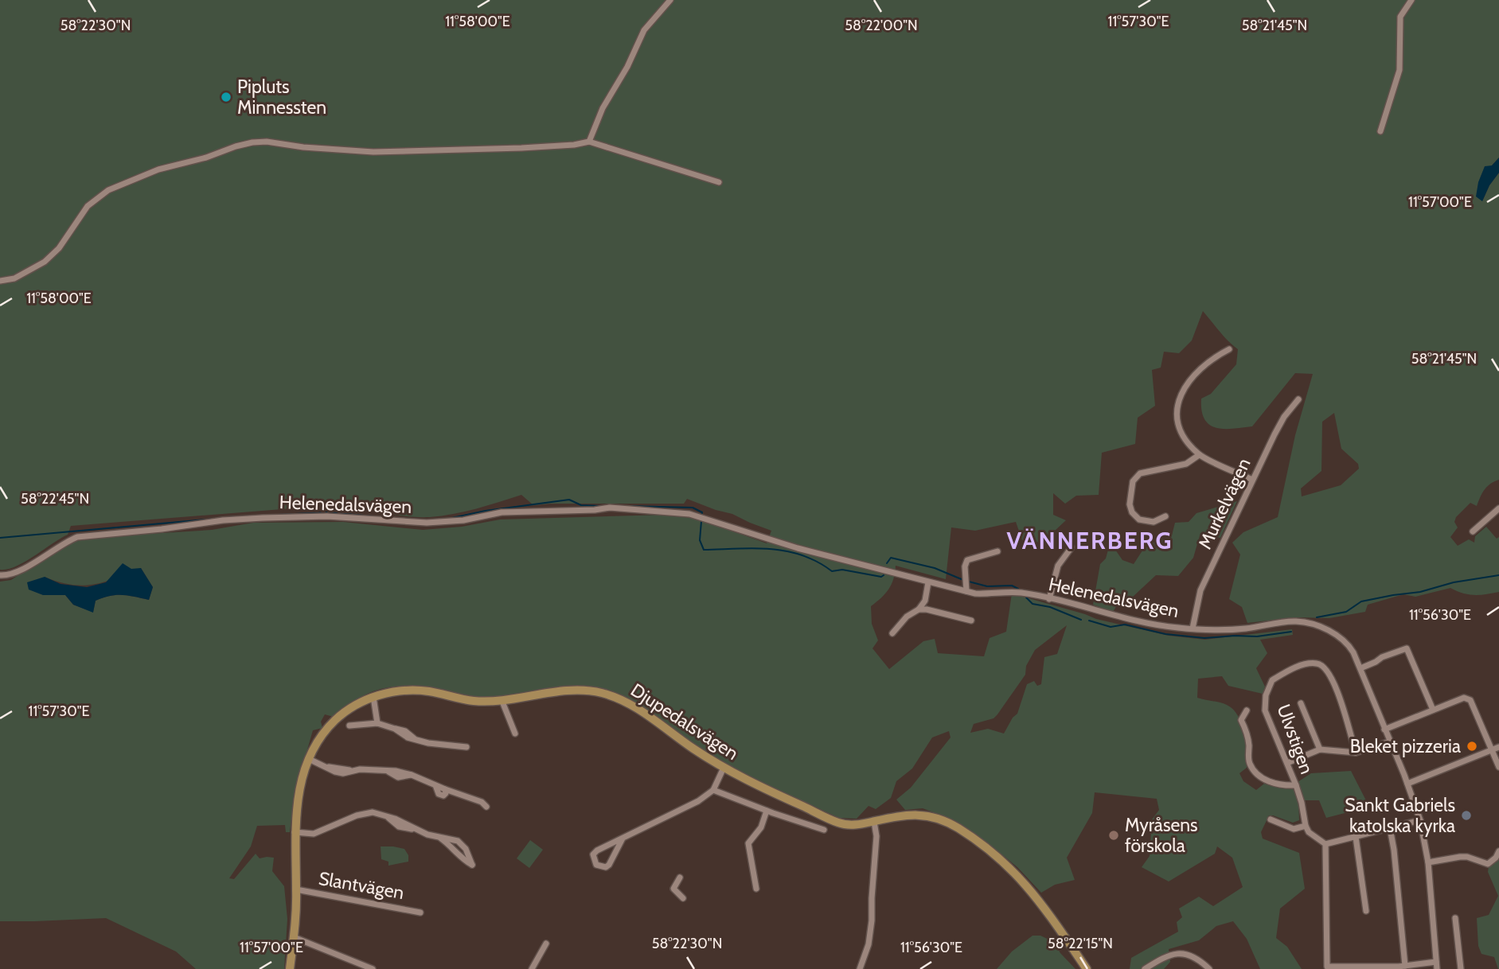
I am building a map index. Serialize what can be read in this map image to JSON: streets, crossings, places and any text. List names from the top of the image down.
{
  "streets": {
    "street": [
      "Murkelvägen",
      "Helenedalsvägen",
      "Djupedalsvägen",
      "Ulvstigen",
      "Slantvägen"
    ]
  },
  "crossings": [
    ["Murkelvägen", "Helenedalsvägen"],
    ["Djupedalsvägen", "Slantvägen"]
  ],
  "districts": ["VÄNNERBERG"],
  "places": [
    "Pipluts Minnessten",
    "Bleket pizzeria",
    "Sankt Gabriels katolska kyrka",
    "Myråsens förskola"
  ],
  "coordinates": [
    "11°57'30\"E",
    "11°58'00\"E",
    "58°22'30\"N",
    "58°22'00\"N",
    "58°21'45\"N",
    "11°57'00\"E",
    "58°22'45\"N",
    "11°56'30\"E",
    "58°22'15\"N"
  ]
}
